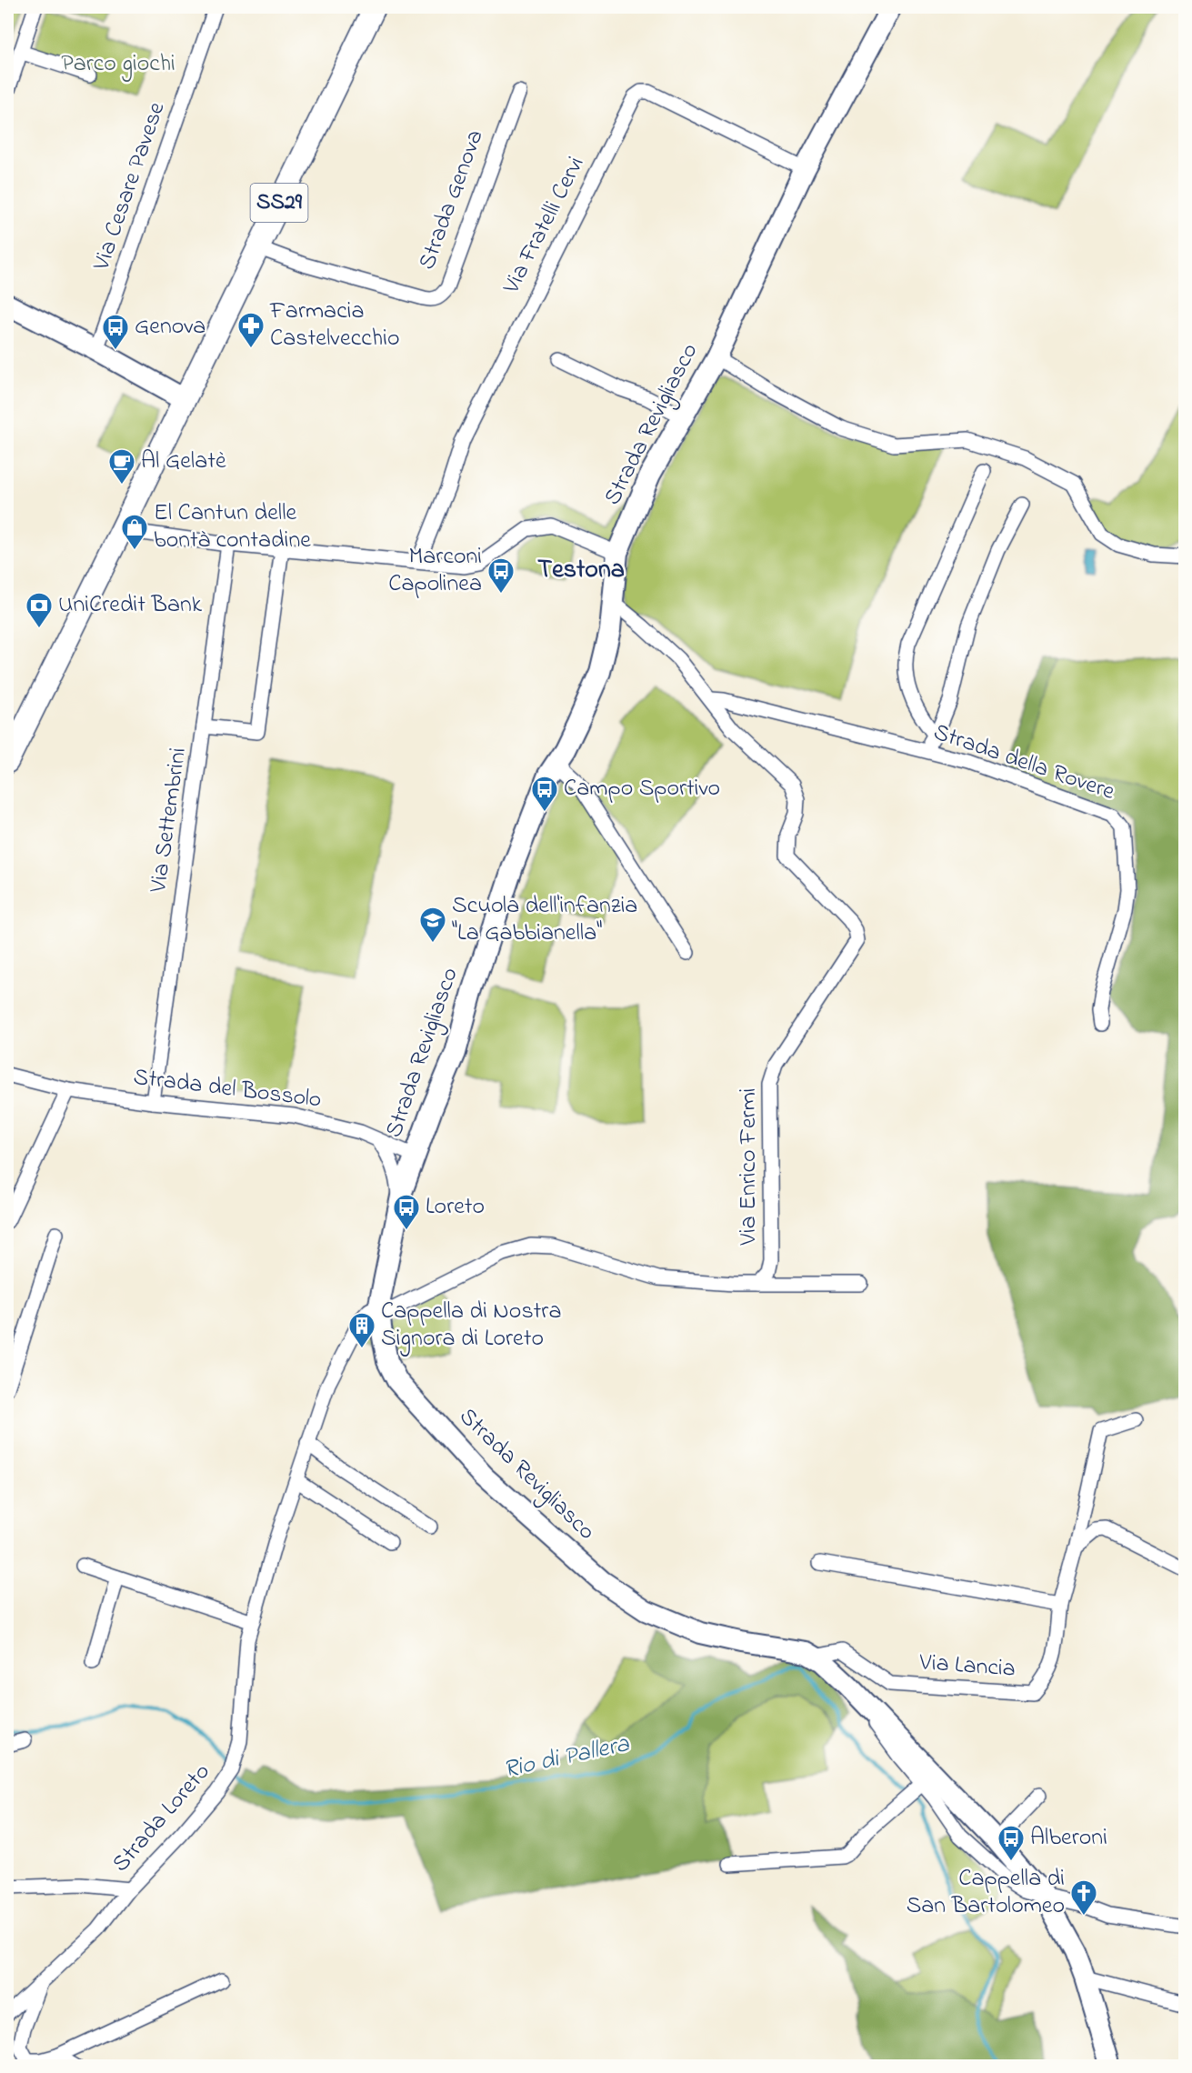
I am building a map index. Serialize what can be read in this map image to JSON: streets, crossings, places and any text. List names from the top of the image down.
{
  "streets": {
    "main road": ["SS29"],
    "street": [
      "Via Cesare Pavese",
      "Strada Genova",
      "Via Fratelli Cervi",
      "Strada Revigliasco",
      "Strada della Rovere",
      "Via Settembrini",
      "Strada del Bossolo",
      "Via Enrico Fermi",
      "Via Lancia",
      "Strada Loreto"
    ]
  },
  "crossings": [
    ["Strada Genova", "SS29"],
    ["Via Fratelli Cervi", "Strada Revigliasco"],
    ["Strada Revigliasco", "Strada del Bossolo"],
    ["Strada Revigliasco", "Via Lancia"],
    ["Strada Revigliasco", "Strada Loreto"],
    ["Strada della Rovere", "Via Enrico Fermi"],
    ["Via Settembrini", "Strada del Bossolo"]
  ],
  "districts": ["Testona"],
  "water": ["Rio di Pallera"],
  "parks": ["Parco giochi"],
  "places": {
    "pharmacy": ["Farmacia Castelvecchio"],
    "bus stop": [
      "Genova",
      "Marconi Capolinea",
      "Campo Sportivo",
      "Loreto",
      "Alberoni"
    ],
    "cafe": ["Al Gelatè"],
    "shop": ["El Cantun delle bontà contadine"],
    "bank": ["UniCredit Bank"],
    "school or university": ["Scuola dell'infanzia \"La Gabbianella\""],
    "building": ["Cappella di Nostra Signora di Loreto"],
    "church": ["Cappella di San Bartolomeo"]
  }
}
